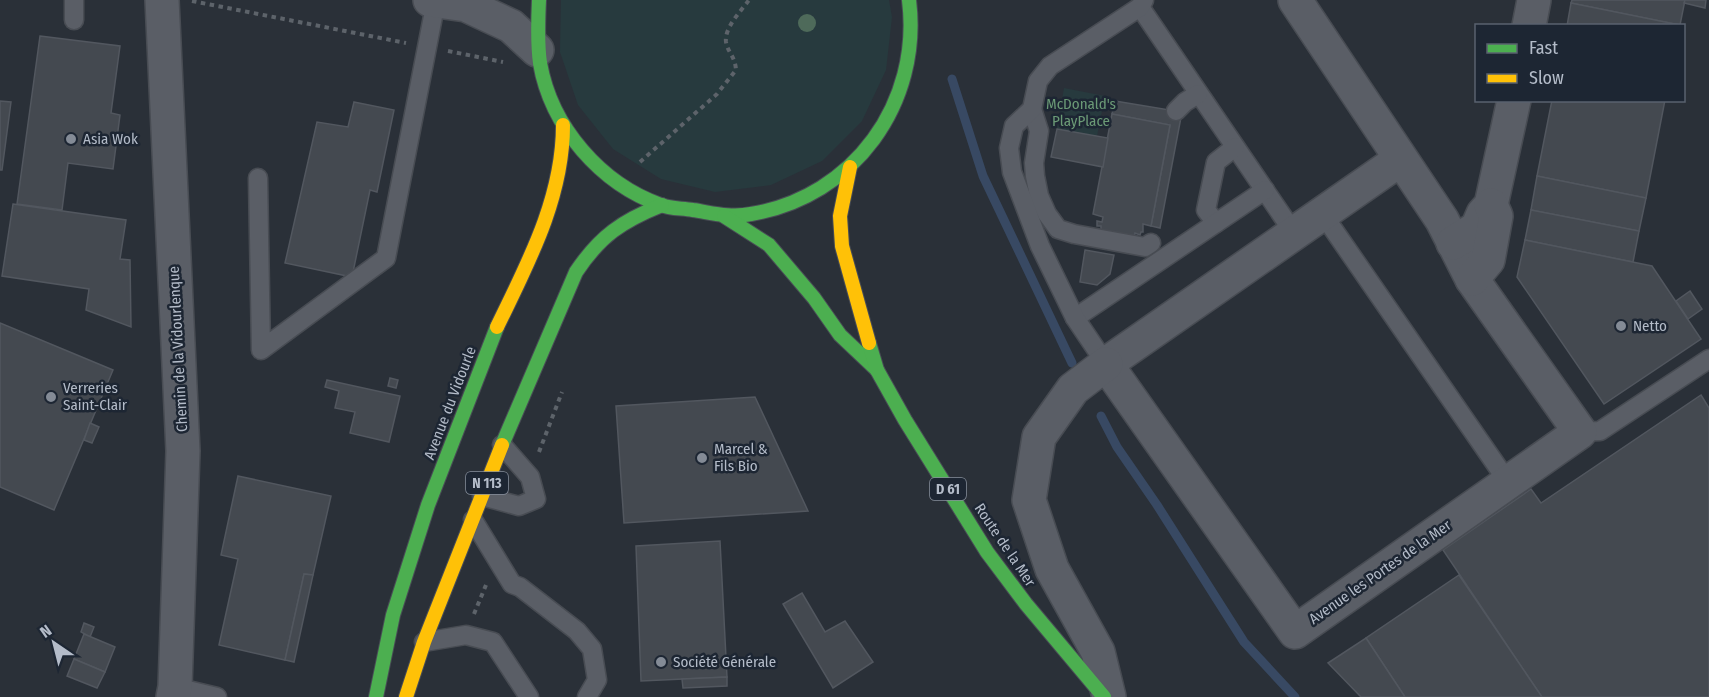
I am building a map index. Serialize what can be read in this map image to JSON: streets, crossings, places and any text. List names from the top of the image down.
{
  "streets": {
    "main road": [
      "Avenue du Vidourle",
      "N 113",
      "D 61",
      "Route de la Mer"
    ],
    "street": ["Chemin de la Vidourlenque", "Avenue les Portes de la Mer"]
  },
  "parks": ["McDonald's PlayPlace"],
  "places": [
    "Asia Wok",
    "Netto",
    "Verreries Saint-Clair",
    "Marcel & Fils Bio",
    "Société Générale"
  ],
  "legend": ["Fast", "Slow"],
  "north": "top left"
}
